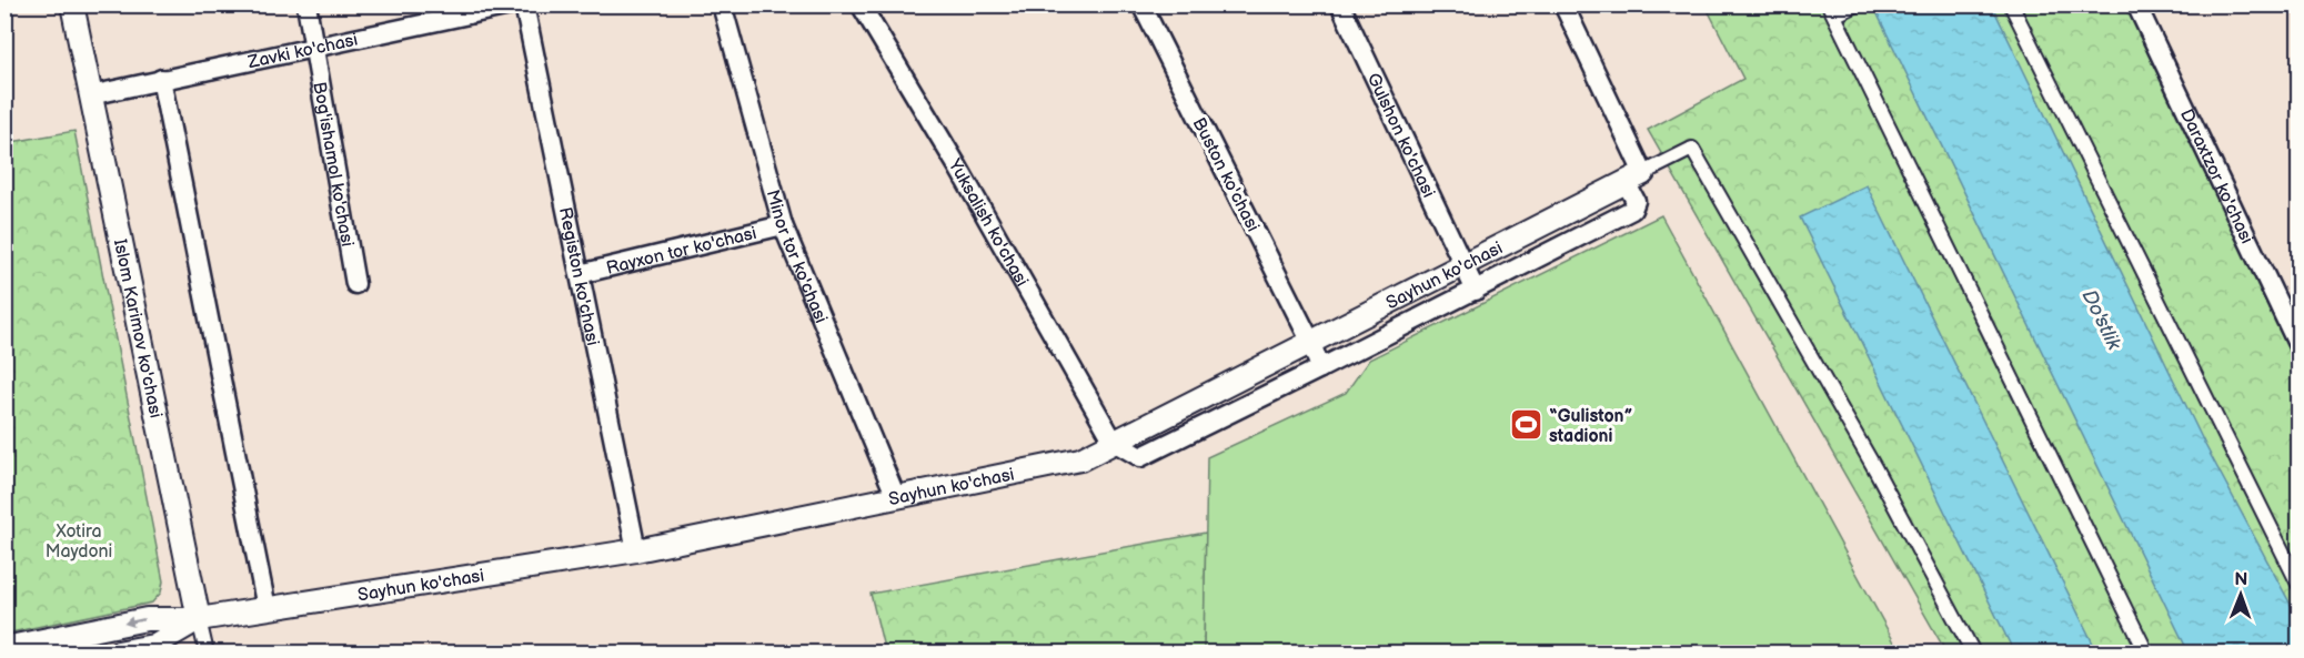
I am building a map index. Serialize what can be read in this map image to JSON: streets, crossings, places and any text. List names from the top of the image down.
{
  "streets": {
    "street": [
      "Zavki ko'chasi",
      "Gulshon ko'chasi",
      "Bog'ishamol ko'chasi",
      "Buston ko'chasi",
      "Daraxtzor ko'chasi",
      "Yuksalish ko'chasi",
      "Rayxon tor ko'chasi",
      "Minor tor ko'chasi",
      "Sayhun ko'chasi",
      "Registon ko'chasi",
      "Islom Karimov ko'chasi"
    ]
  },
  "crossings": [
    ["Zavki ko'chasi", "Bog'ishamol ko'chasi"],
    ["Zavki ko'chasi", "Islom Karimov ko'chasi"],
    ["Gulshon ko'chasi", "Sayhun ko'chasi"],
    ["Buston ko'chasi", "Sayhun ko'chasi"],
    ["Yuksalish ko'chasi", "Sayhun ko'chasi"],
    ["Rayxon tor ko'chasi", "Minor tor ko'chasi"],
    ["Rayxon tor ko'chasi", "Registon ko'chasi"],
    ["Minor tor ko'chasi", "Sayhun ko'chasi"],
    ["Sayhun ko'chasi", "Registon ko'chasi"],
    ["Sayhun ko'chasi", "Islom Karimov ko'chasi"]
  ],
  "water": ["Do'stlik"],
  "parks": ["Xotira Maydoni"],
  "places": {
    "sports": ["“Guliston” stadioni"]
  },
  "north": "top"
}
